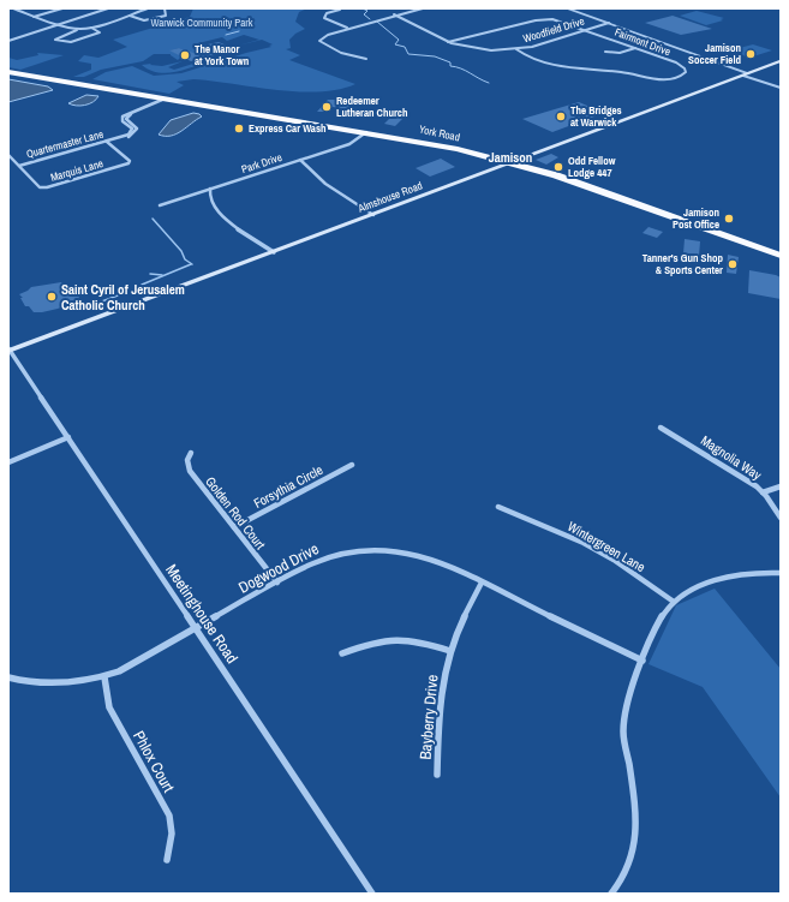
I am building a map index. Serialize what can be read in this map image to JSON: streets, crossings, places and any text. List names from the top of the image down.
{
  "streets": {
    "highway": ["York Road"],
    "main road": ["Almshouse Road"],
    "street": [
      "Woodfield Drive",
      "Fairmont Drive",
      "Quartermaster Lane",
      "Park Drive",
      "Marquis Lane",
      "Magnolia Way",
      "Forsythia Circle",
      "Golden Rod Court",
      "Wintergreen Lane",
      "Dogwood Drive",
      "Meetinghouse Road",
      "Bayberry Drive",
      "Phlox Court"
    ]
  },
  "crossings": [
    ["Woodfield Drive", "Fairmont Drive"],
    ["York Road", "Quartermaster Lane"],
    ["York Road", "Park Drive"],
    ["York Road", "Almshouse Road"],
    ["Quartermaster Lane", "Marquis Lane"],
    ["Almshouse Road", "Meetinghouse Road"],
    ["Forsythia Circle", "Golden Rod Court"],
    ["Golden Rod Court", "Dogwood Drive"],
    ["Dogwood Drive", "Meetinghouse Road"],
    ["Dogwood Drive", "Bayberry Drive"],
    ["Dogwood Drive", "Phlox Court"]
  ],
  "districts": ["Jamison"],
  "parks": ["Warwick Community Park"],
  "places": [
    "Jamison Soccer Field",
    "The Manor at York Town",
    "Redeemer Lutheran Church",
    "The Bridges at Warwick",
    "Express Car Wash",
    "Odd Fellow Lodge 447",
    "Jamison Post Office",
    "Tanner's Gun Shop & Sports Center",
    "Saint Cyril of Jerusalem Catholic Church"
  ]
}
